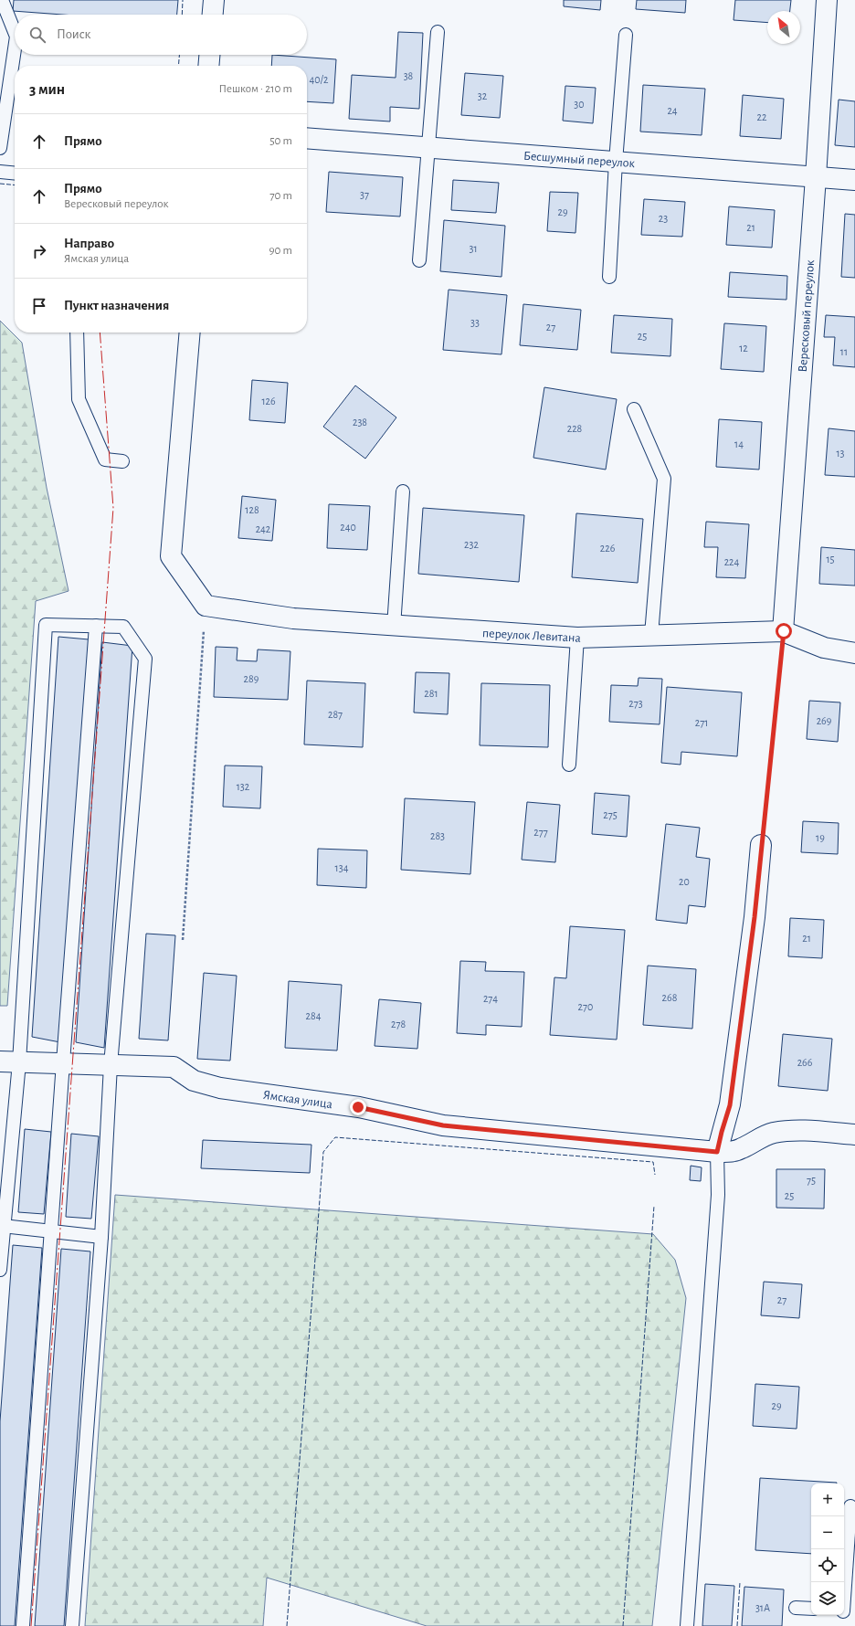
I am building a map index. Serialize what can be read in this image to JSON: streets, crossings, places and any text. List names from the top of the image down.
{
  "streets": {
    "street": [
      "Бесшумный переулок",
      "Вересковый переулок",
      "переулок Левитана",
      "Ямская улица"
    ]
  },
  "crossings": [
    ["Бесшумный переулок", "Вересковый переулок"],
    ["Вересковый переулок", "переулок Левитана"]
  ],
  "house_numbers": [
    "38",
    "40/2",
    "32",
    "30",
    "24",
    "22",
    "37",
    "29",
    "23",
    "21",
    "31",
    "33",
    "27",
    "25",
    "12",
    "11",
    "126",
    "238",
    "228",
    "14",
    "13",
    "128",
    "240",
    "242",
    "232",
    "226",
    "15",
    "224",
    "289",
    "281",
    "273",
    "287",
    "269",
    "271",
    "132",
    "275",
    "277",
    "283",
    "19",
    "134",
    "20",
    "21",
    "268",
    "274",
    "270",
    "284",
    "278",
    "266",
    "75",
    "25",
    "27",
    "29",
    "31А"
  ],
  "north": "top left",
  "page": {
    "search": "Поиск",
    "heading": ["3 мин", "Пешком · 210 m"],
    "list": [
      ["Прямо", "50 m"],
      ["Прямо", "Вересковый переулок", "70 m"],
      ["Направо", "Ямская улица", "90 m"],
      "Пункт назначения"
    ],
    "map_buttons": ["+", "−"]
  }
}
